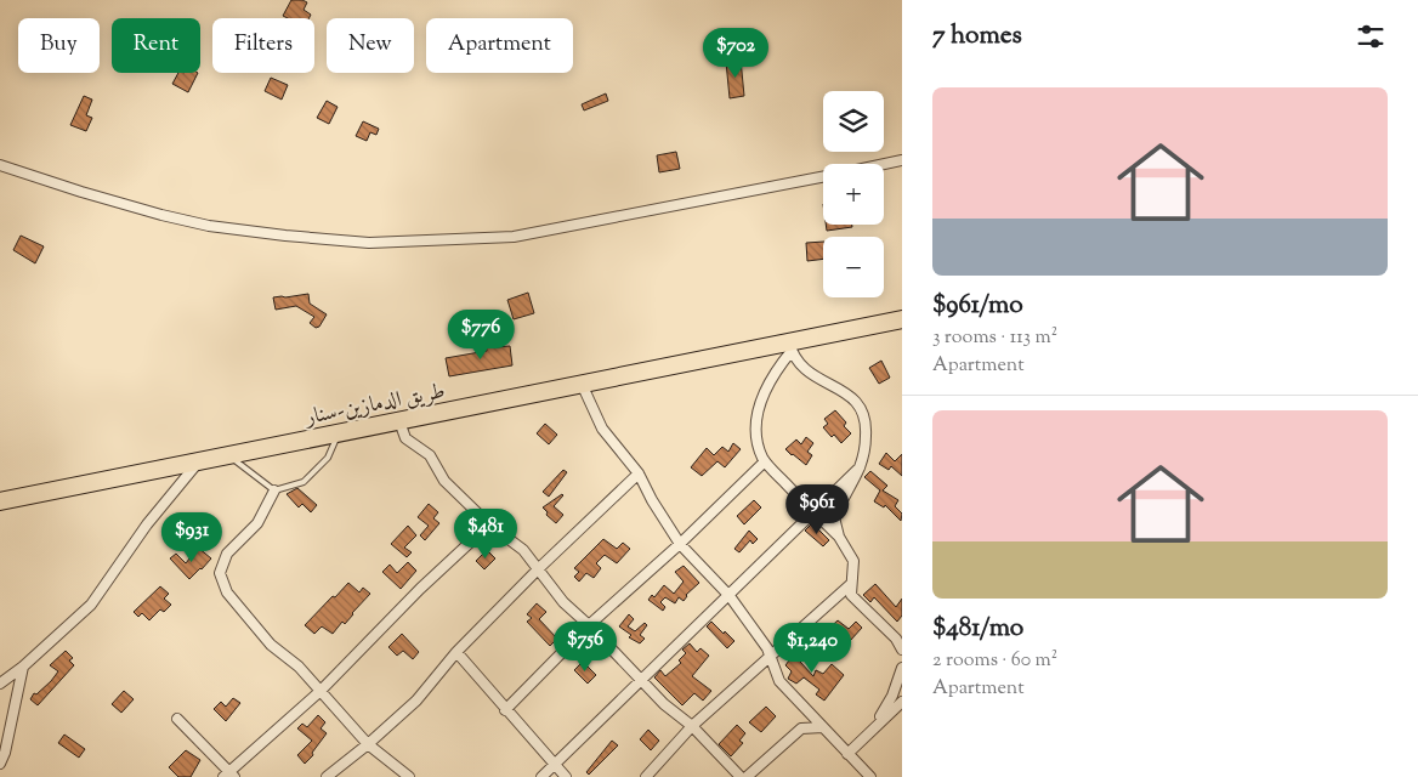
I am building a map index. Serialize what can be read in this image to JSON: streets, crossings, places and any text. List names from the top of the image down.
{
  "streets": {
    "highway": ["طريق الدمازين-سنار"]
  },
  "page": {
    "heading": "7 homes",
    "chip": [
      "Buy",
      "Rent",
      "Filters",
      "New",
      "Apartment"
    ],
    "price": [
      "$702",
      "$776",
      "$961",
      "$481",
      "$931",
      "$756",
      "$1,240"
    ],
    "list": [
      {
        "name": "$961/mo",
        "note": "3 rooms · 113 m² · Apartment"
      },
      {
        "name": "$481/mo",
        "note": "2 rooms · 60 m² · Apartment"
      }
    ],
    "map_buttons": ["+", "−"]
  }
}
